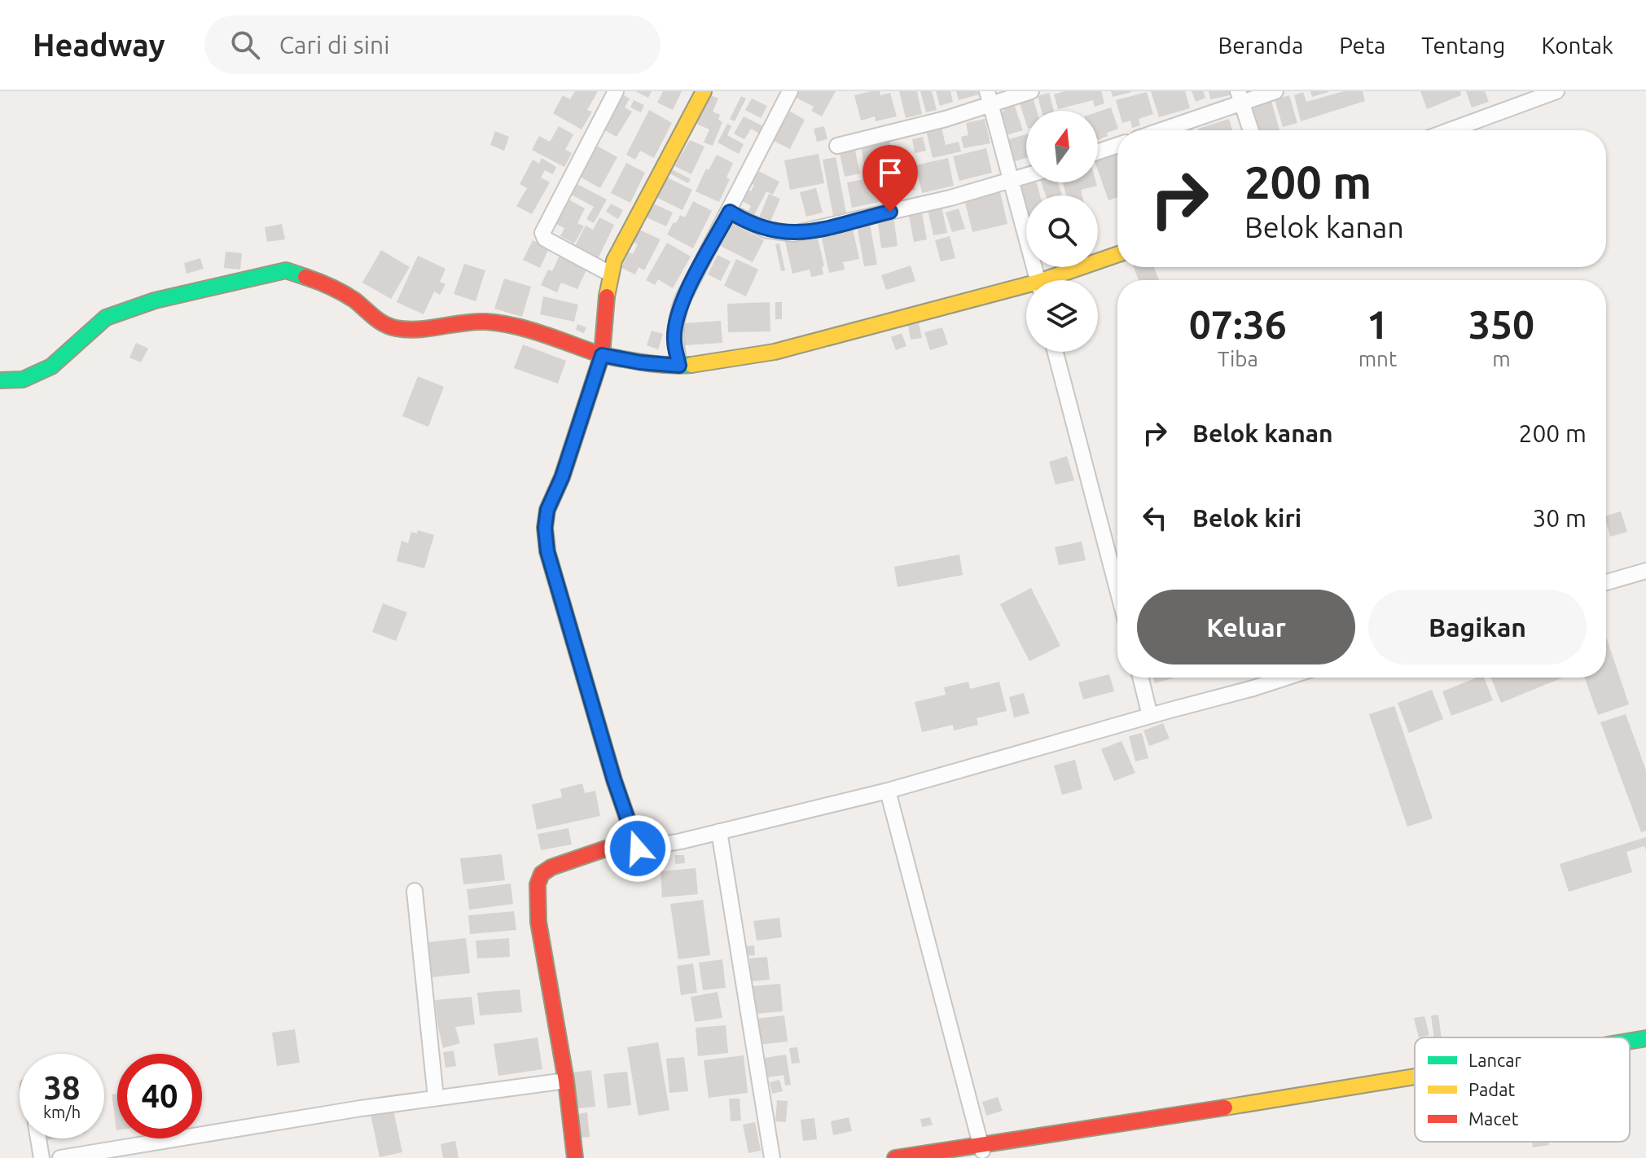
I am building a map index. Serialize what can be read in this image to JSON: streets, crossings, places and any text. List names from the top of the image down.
{
  "legend": ["Lancar", "Padat", "Macet"],
  "north": "top",
  "page": {
    "header": "Headway",
    "search": "Cari di sini",
    "nav": [
      "Beranda",
      "Peta",
      "Tentang",
      "Kontak"
    ],
    "turn": ["200 m", "Belok kanan"],
    "eta": [
      "07:36",
      "Tiba",
      "1",
      "mnt",
      "350",
      "m"
    ],
    "list": [
      {
        "name": "Belok kanan",
        "value": "200 m"
      },
      {
        "name": "Belok kiri",
        "value": "30 m"
      }
    ],
    "buttons": ["Keluar", "Bagikan"],
    "speed": "38 km/h",
    "limit": "40"
  }
}
